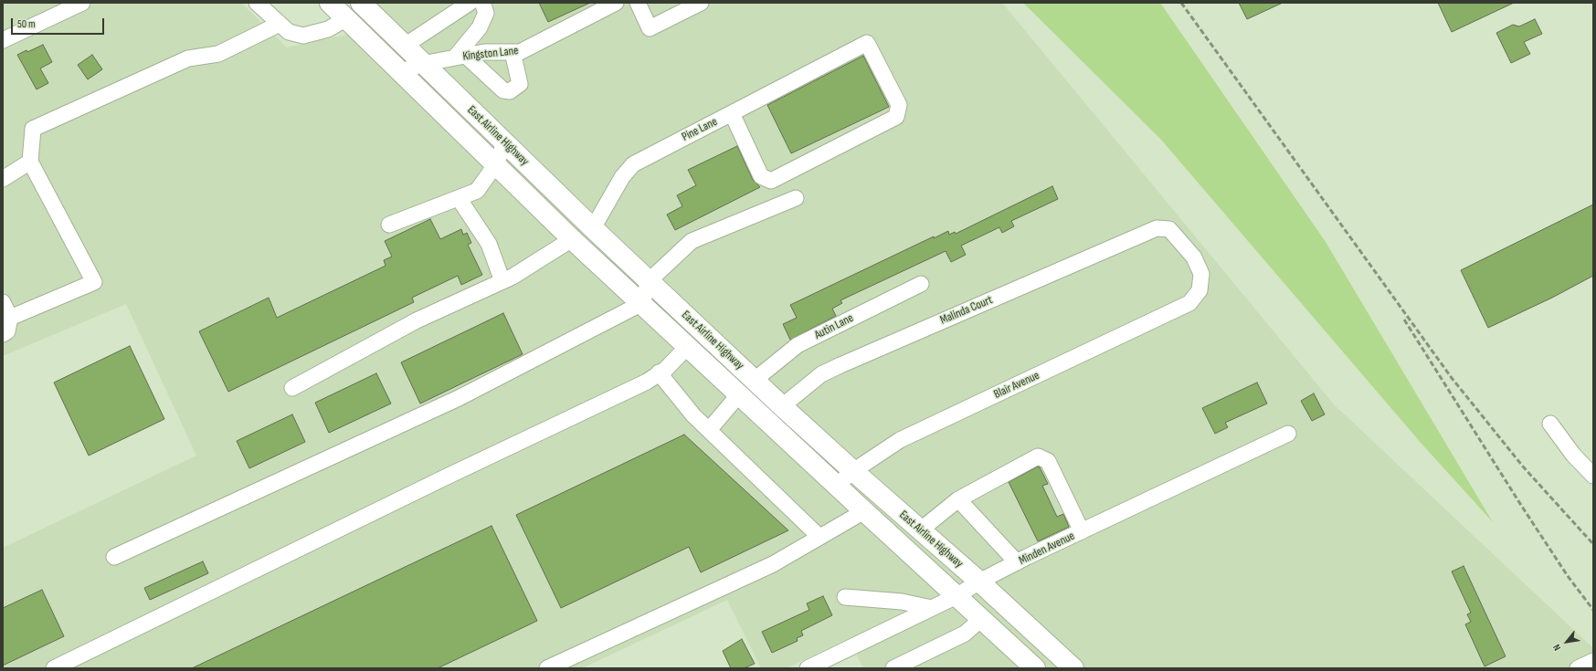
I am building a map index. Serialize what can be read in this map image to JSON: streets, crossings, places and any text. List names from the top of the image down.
{
  "streets": {
    "highway": ["East Airline Highway"],
    "street": [
      "Kingston Lane",
      "Pine Lane",
      "Malinda Court",
      "Autin Lane",
      "Blair Avenue",
      "Minden Avenue"
    ]
  },
  "crossings": [
    ["Kingston Lane", "East Airline Highway"],
    ["Pine Lane", "East Airline Highway"],
    ["East Airline Highway", "Malinda Court"],
    ["East Airline Highway", "Autin Lane"],
    ["East Airline Highway", "Blair Avenue"],
    ["East Airline Highway", "Minden Avenue"],
    ["Malinda Court", "Blair Avenue"]
  ],
  "scale_bar": "50 m",
  "north": "bottom left"
}
